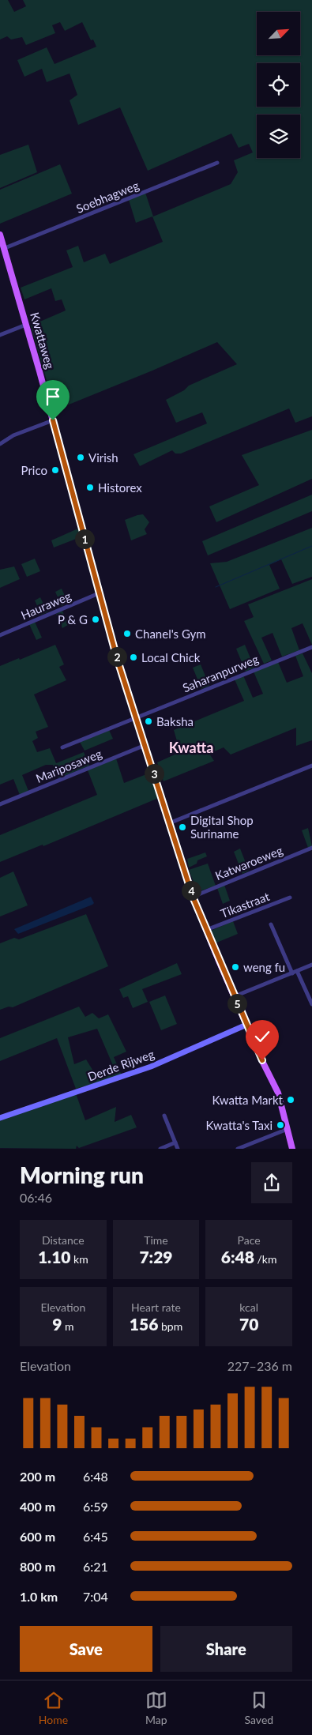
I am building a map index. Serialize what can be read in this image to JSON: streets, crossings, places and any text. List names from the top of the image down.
{
  "streets": {
    "main road": ["Kwattaweg"],
    "street": [
      "Soebhagweg",
      "Hauraweg",
      "Saharanpurweg",
      "Mariposaweg",
      "Katwaroeweg",
      "Tikastraat",
      "Derde Rijweg"
    ]
  },
  "crossings": [
    ["Soebhagweg", "Kwattaweg"],
    ["Kwattaweg", "Hauraweg"],
    ["Kwattaweg", "Saharanpurweg"],
    ["Kwattaweg", "Mariposaweg"],
    ["Kwattaweg", "Katwaroeweg"],
    ["Kwattaweg", "Tikastraat"],
    ["Kwattaweg", "Derde Rijweg"]
  ],
  "districts": ["Kwatta"],
  "places": [
    "Virish",
    "Prico",
    "Historex",
    "P & G",
    "Chanel's Gym",
    "Local Chick",
    "Baksha",
    "Digital Shop Suriname",
    "weng fu",
    "Kwatta Markt",
    "Kwatta's Taxi"
  ],
  "north": "top right",
  "page": {
    "pins": [
      "1",
      "2",
      "3",
      "4",
      "5"
    ],
    "heading": ["Morning run", "06:46"],
    "stats": [
      ["Distance", "1.10 km"],
      ["Time", "7:29"],
      ["Pace", "6:48 /km"],
      ["Elevation", "9 m"],
      ["Heart rate", "156 bpm"],
      ["kcal", "70"]
    ],
    "chart": ["Elevation", "227–236 m"],
    "list": [
      {
        "name": "200 m",
        "note": "6:48"
      },
      {
        "name": "400 m",
        "note": "6:59"
      },
      {
        "name": "600 m",
        "note": "6:45"
      },
      {
        "name": "800 m",
        "note": "6:21"
      },
      {
        "name": "1.0 km",
        "note": "7:04"
      }
    ],
    "buttons": ["Save", "Share"],
    "tabs": ["Home", "Map", "Saved"]
  }
}
